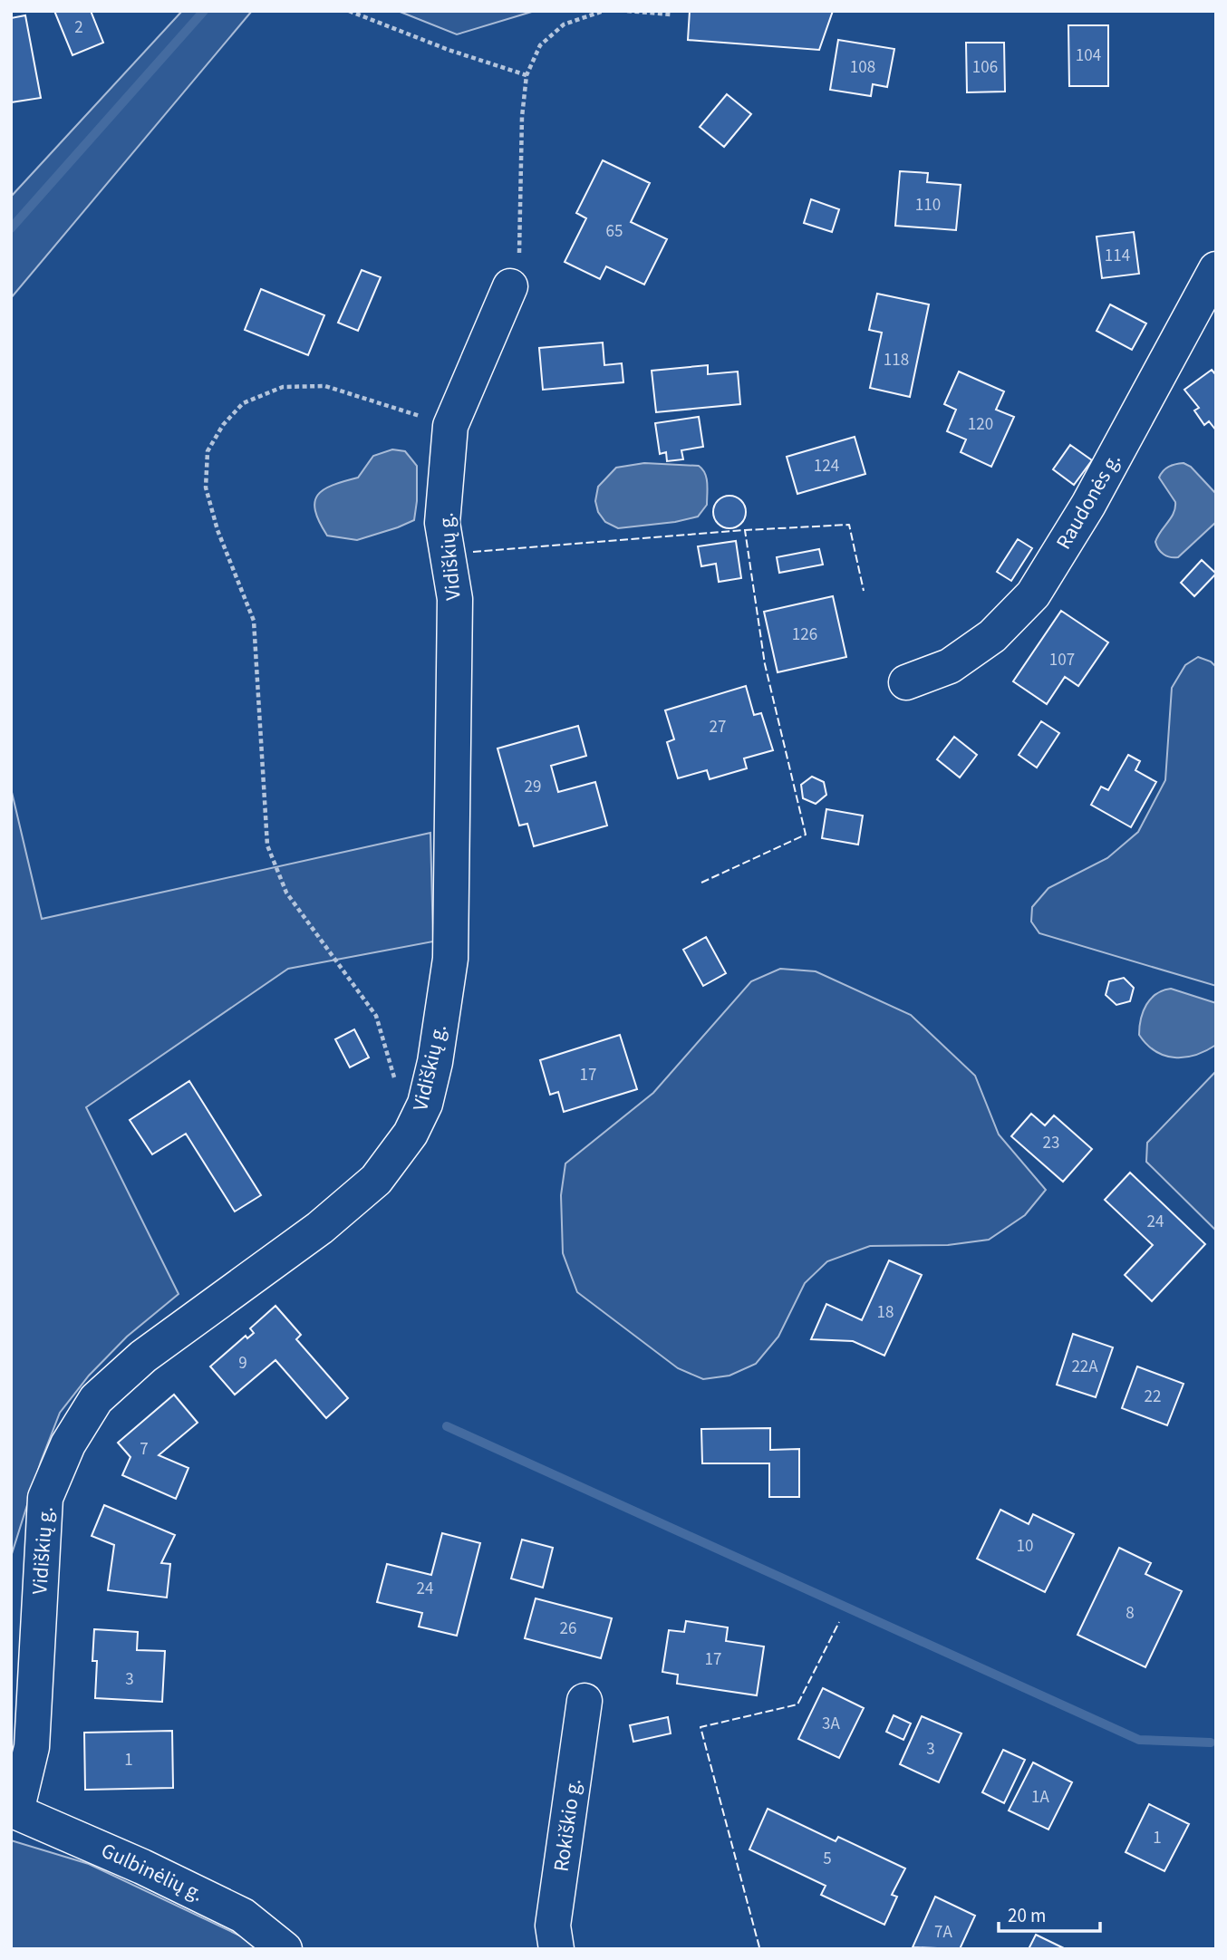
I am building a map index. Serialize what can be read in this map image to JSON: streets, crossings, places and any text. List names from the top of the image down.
{
  "streets": {
    "street": [
      "Raudonės g.",
      "Vidiškių g.",
      "Rokiškio g.",
      "Gulbinėlių g."
    ]
  },
  "crossings": [
    ["Vidiškių g.", "Gulbinėlių g."]
  ],
  "house_numbers": [
    "2",
    "104",
    "108",
    "106",
    "110",
    "65",
    "114",
    "118",
    "120",
    "124",
    "126",
    "107",
    "27",
    "29",
    "17",
    "23",
    "24",
    "18",
    "9",
    "22A",
    "22",
    "7",
    "10",
    "24",
    "8",
    "26",
    "17",
    "3",
    "3A",
    "3",
    "1",
    "1A",
    "1",
    "5",
    "7A"
  ],
  "scale_bar": "20 m"
}
